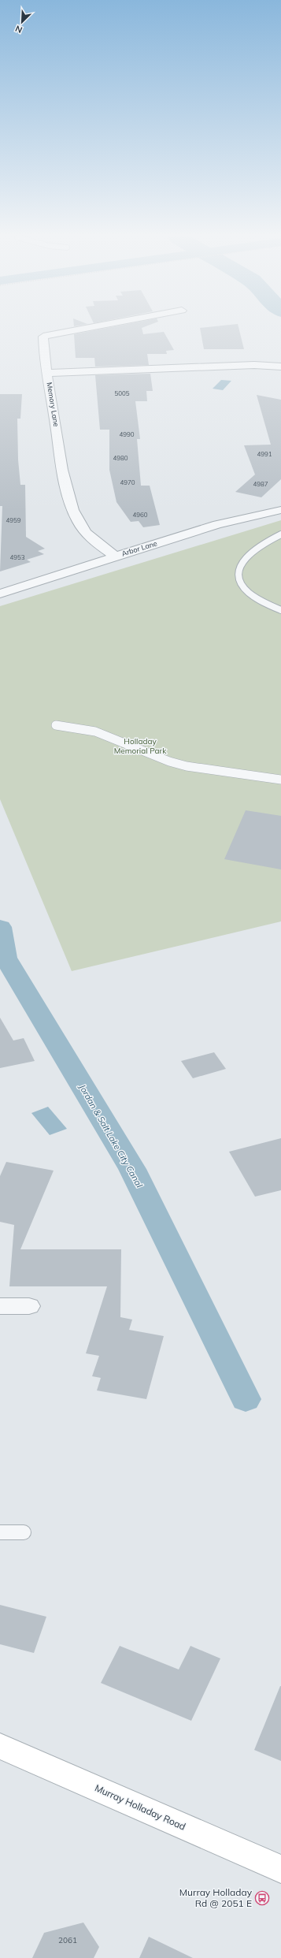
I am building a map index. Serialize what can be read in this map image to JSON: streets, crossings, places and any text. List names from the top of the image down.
{
  "streets": {
    "main road": ["Murray Holladay Road"],
    "street": ["Memory Lane", "Arbor Lane"]
  },
  "crossings": [
    ["Memory Lane", "Arbor Lane"]
  ],
  "water": ["Jordan & Salt Lake City Canal"],
  "parks": ["Holladay Memorial Park"],
  "places": {
    "bus stop": ["Murray Holladay Rd @ 2051 E"]
  },
  "house_numbers": [
    "5005",
    "4990",
    "4991",
    "4980",
    "4970",
    "4987",
    "4960",
    "4959",
    "4953",
    "2061"
  ],
  "north": "bottom left"
}
